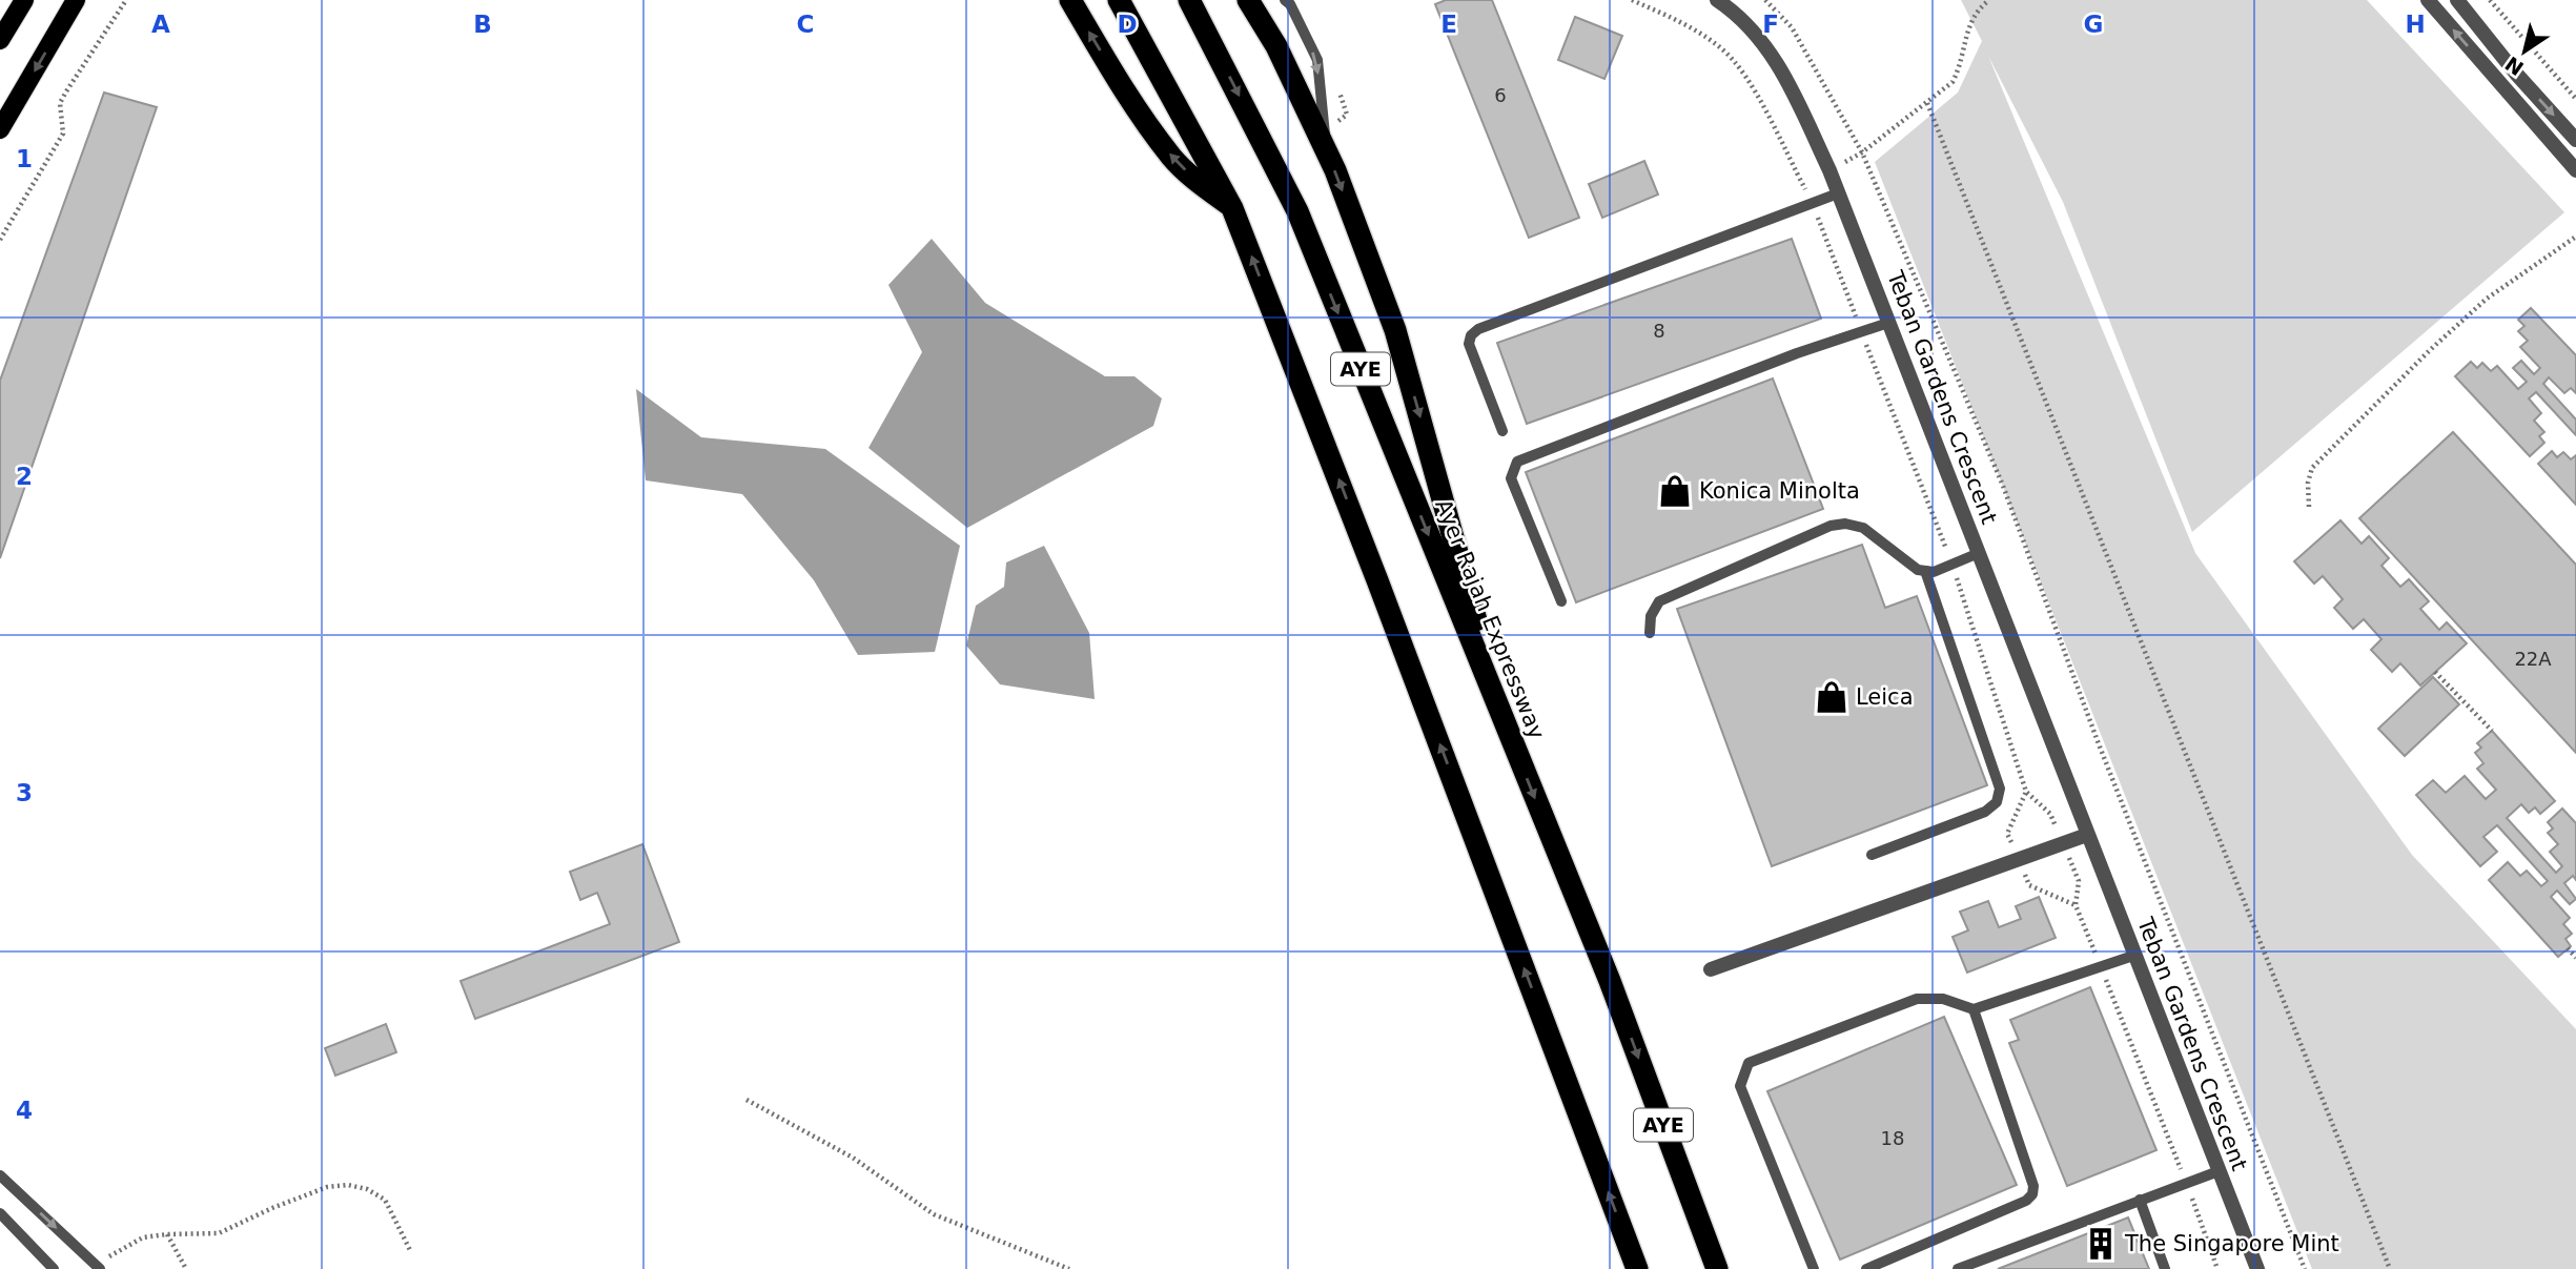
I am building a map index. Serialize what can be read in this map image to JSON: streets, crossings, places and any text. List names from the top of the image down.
{
  "streets": {
    "highway": ["AYE", "Ayer Rajah Expressway"],
    "street": ["Teban Gardens Crescent"]
  },
  "places": {
    "shop": ["Konica Minolta", "Leica"],
    "building": ["The Singapore Mint"]
  },
  "house_numbers": [
    "6",
    "8",
    "22A",
    "18"
  ],
  "north": "bottom left",
  "grid": {
    "columns": [
      "A",
      "B",
      "C",
      "D",
      "E",
      "F",
      "G",
      "H"
    ],
    "rows": [
      "1",
      "2",
      "3",
      "4"
    ]
  }
}
